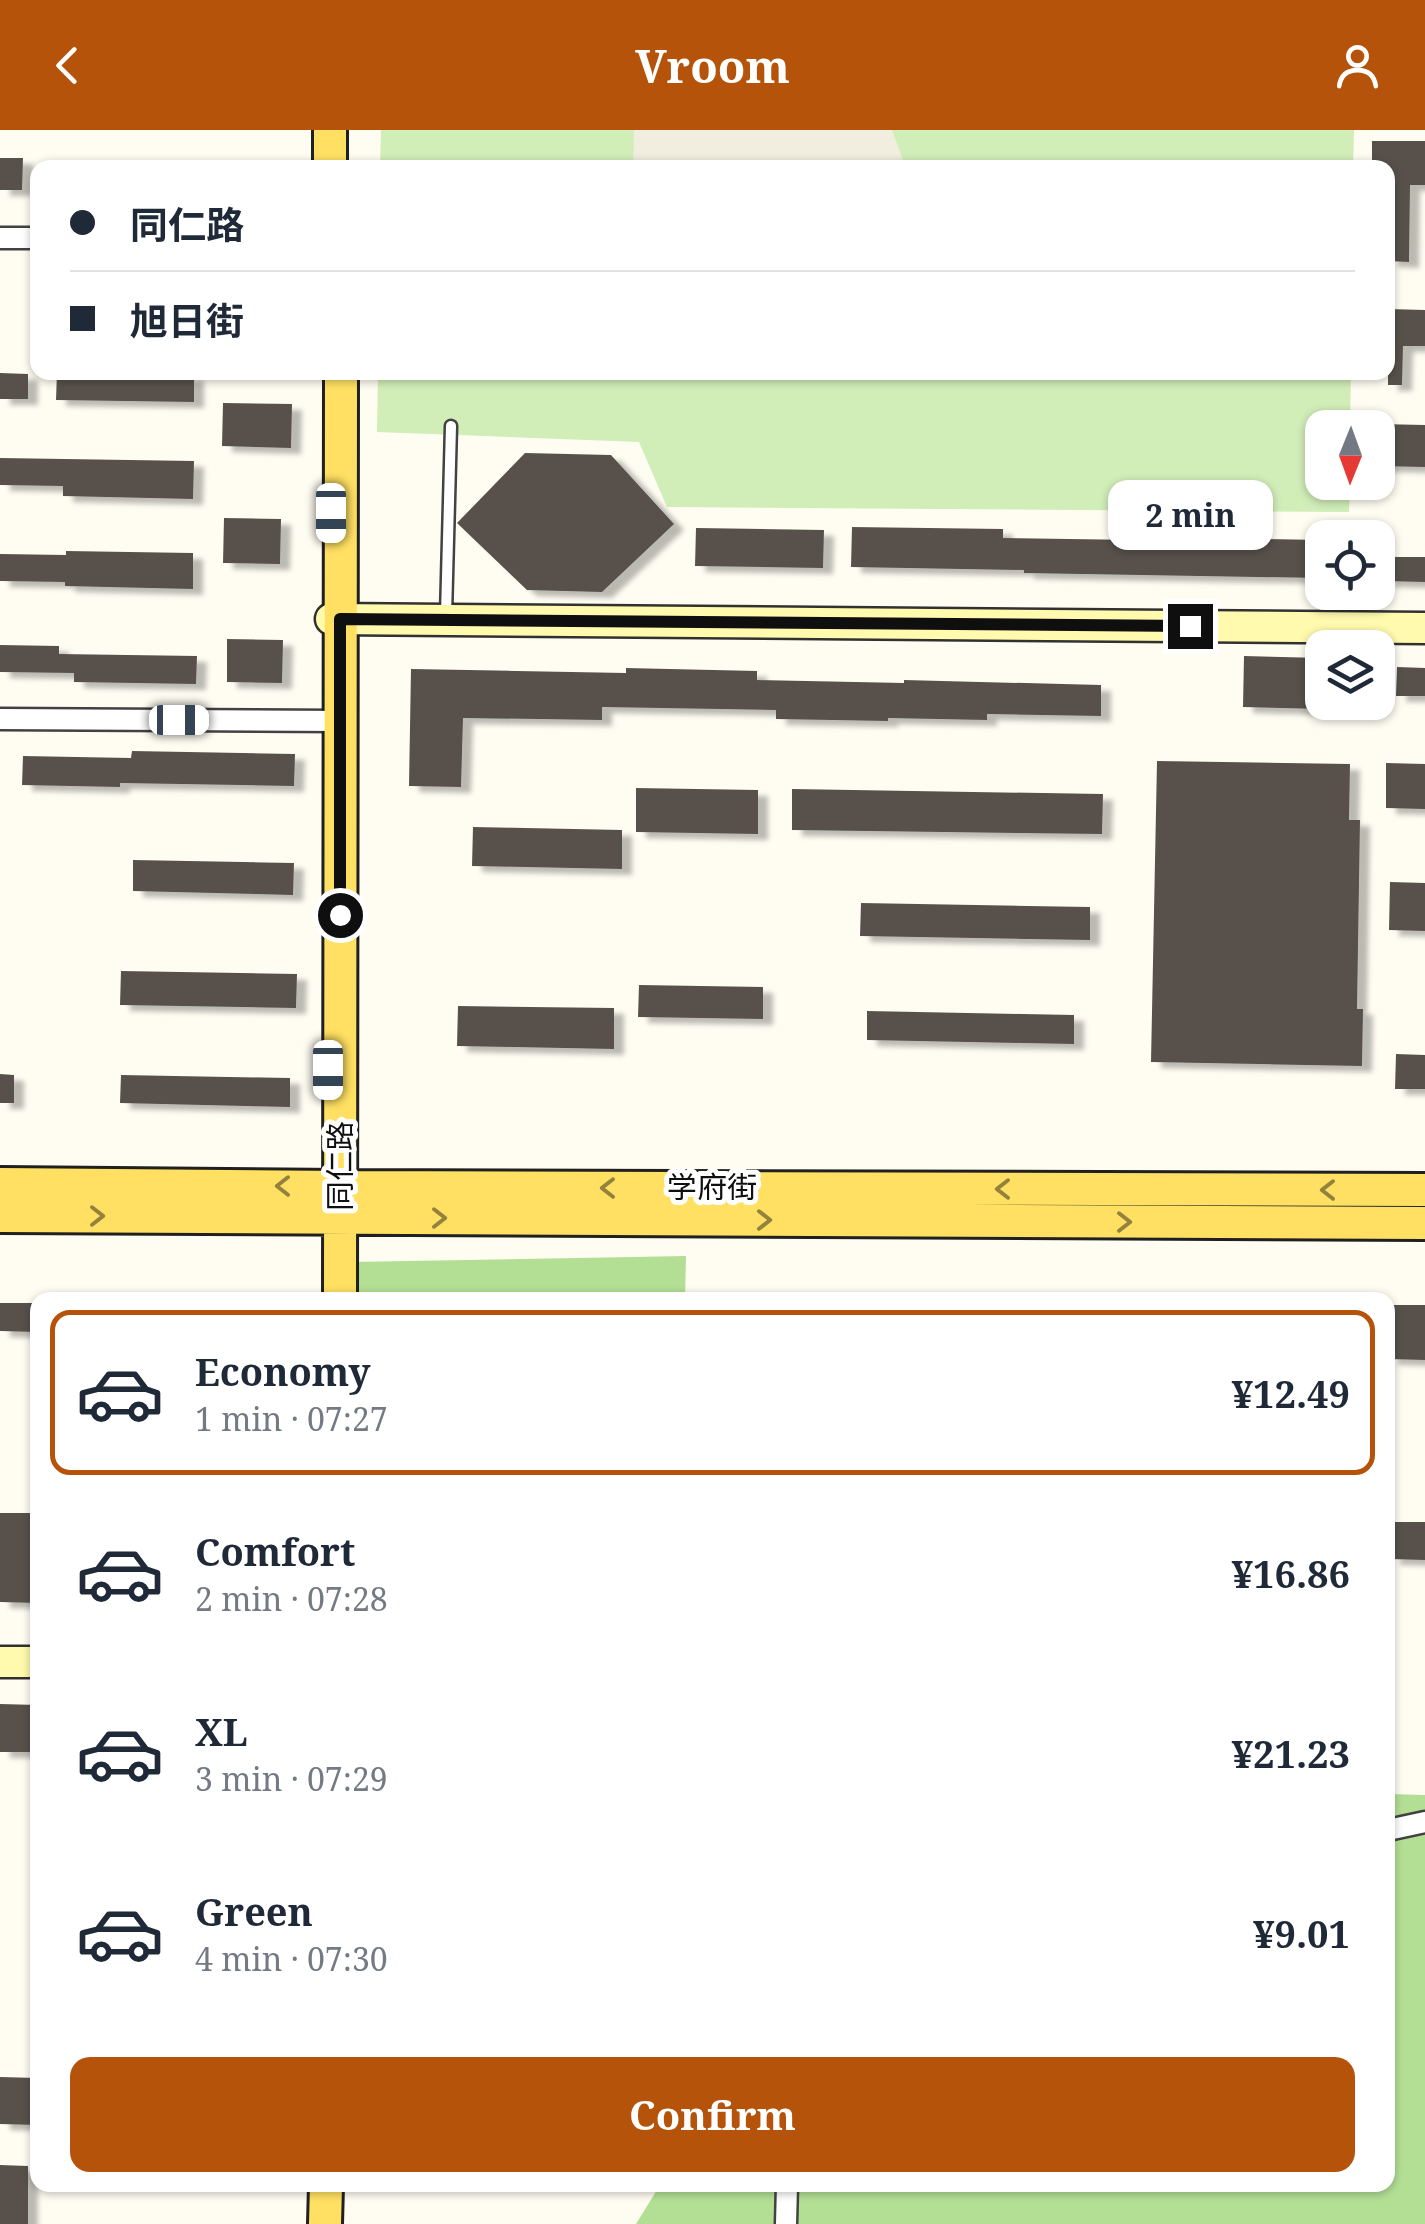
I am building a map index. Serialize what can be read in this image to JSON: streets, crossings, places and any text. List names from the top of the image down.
{
  "streets": {
    "main road": ["同仁路", "学府街"]
  },
  "crossings": [
    ["同仁路", "学府街"]
  ],
  "north": "bottom",
  "page": {
    "header": "Vroom",
    "banner": ["同仁路", "旭日街"],
    "bubble": "2 min",
    "list": [
      {
        "name": "Economy",
        "note": "1 min · 07:27",
        "value": "¥12.49"
      },
      {
        "name": "Comfort",
        "note": "2 min · 07:28",
        "value": "¥16.86"
      },
      {
        "name": "XL",
        "note": "3 min · 07:29",
        "value": "¥21.23"
      },
      {
        "name": "Green",
        "note": "4 min · 07:30",
        "value": "¥9.01"
      }
    ],
    "buttons": "Confirm"
  }
}
